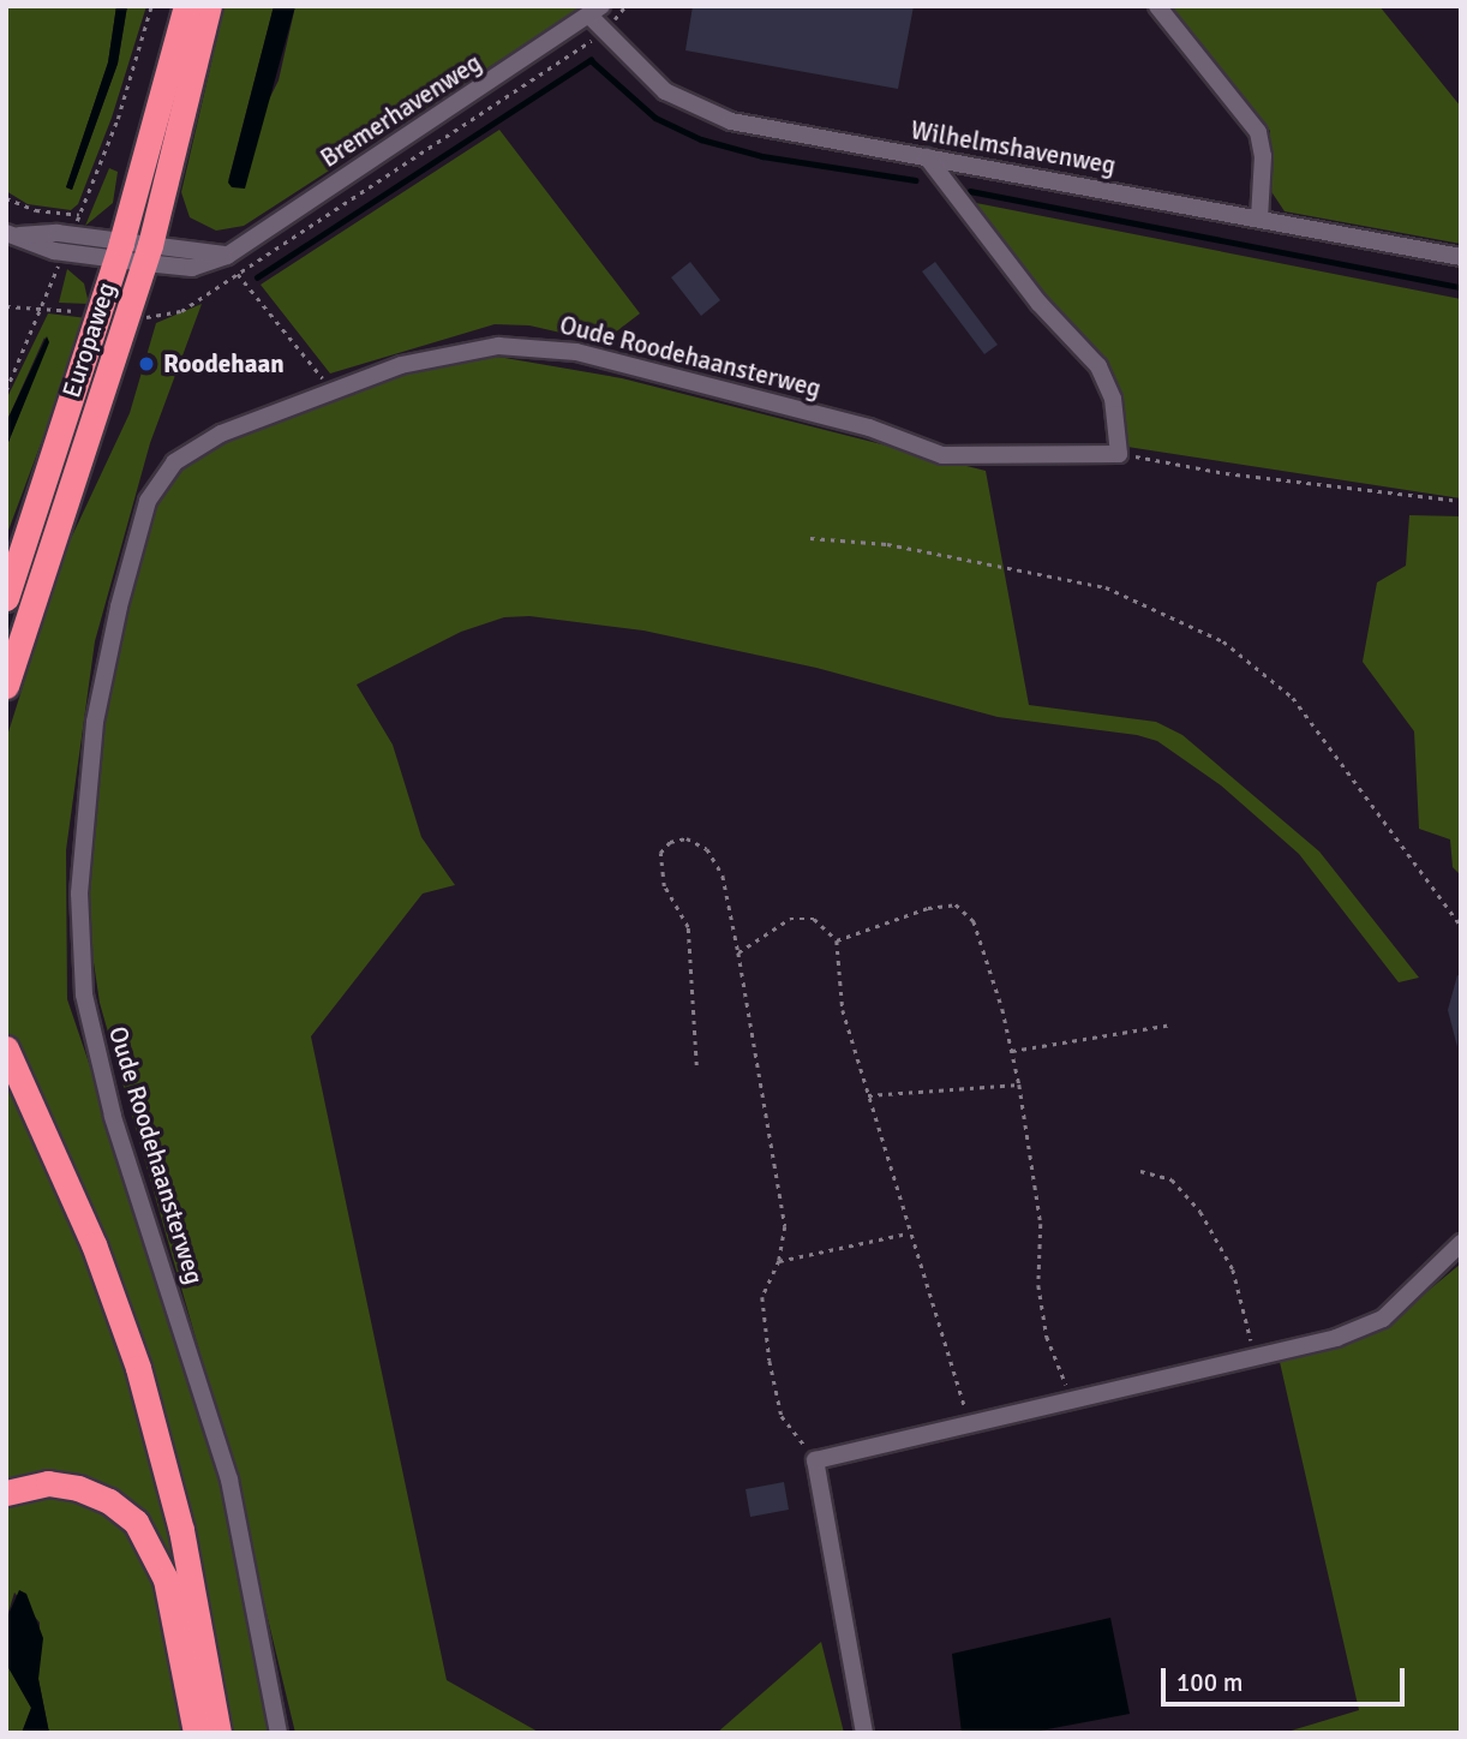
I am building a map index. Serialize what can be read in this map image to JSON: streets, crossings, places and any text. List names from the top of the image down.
{
  "streets": {
    "highway": ["Europaweg"],
    "street": ["Bremerhavenweg", "Wilhelmshavenweg", "Oude Roodehaansterweg"]
  },
  "crossings": [
    ["Bremerhavenweg", "Wilhelmshavenweg"],
    ["Bremerhavenweg", "Europaweg"]
  ],
  "places": ["Roodehaan"],
  "scale_bar": "100 m"
}
